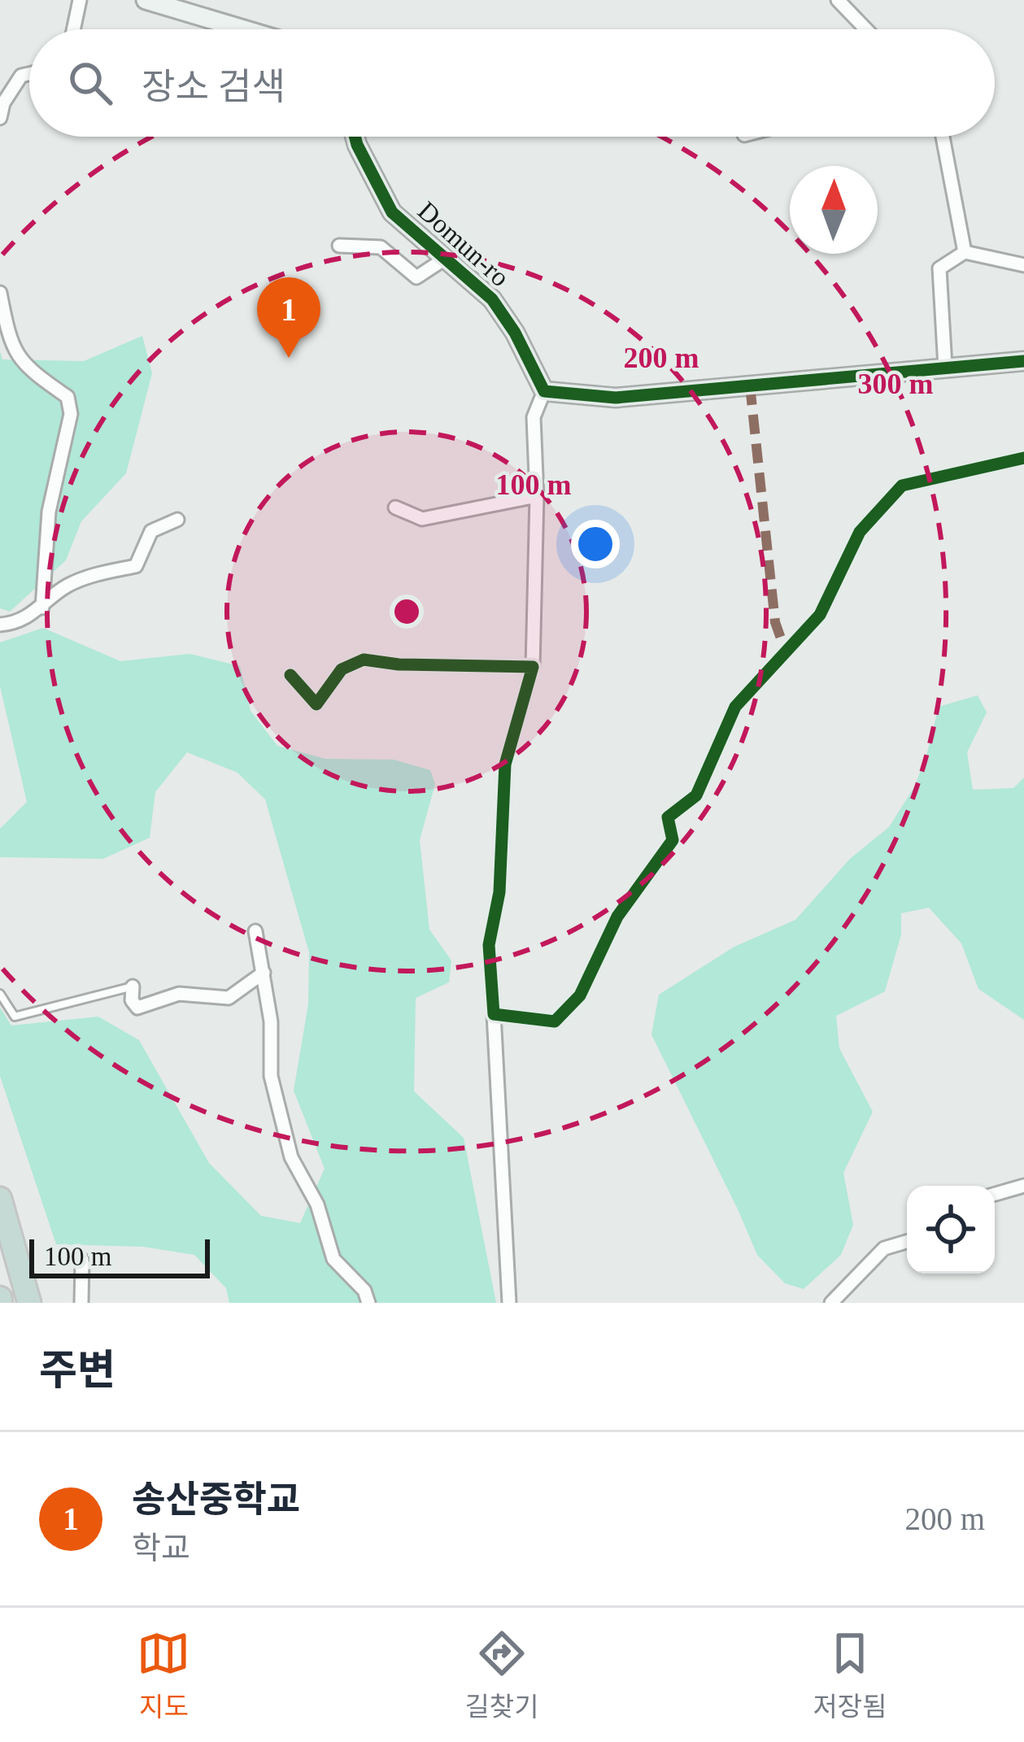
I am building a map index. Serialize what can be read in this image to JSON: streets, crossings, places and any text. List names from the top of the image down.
{
  "streets": {
    "street": ["Domun-ro"]
  },
  "scale_bar": "100 m",
  "north": "top",
  "page": {
    "search": "장소 검색",
    "pins": "1",
    "scale": "100 m",
    "heading": "주변",
    "list": [
      {
        "mark": "1",
        "name": "송산중학교",
        "note": "학교",
        "value": "200 m"
      }
    ],
    "nav": ["지도", "길찾기", "저장됨"]
  },
  "rings": ["200 m", "300 m", "100 m"]
}
